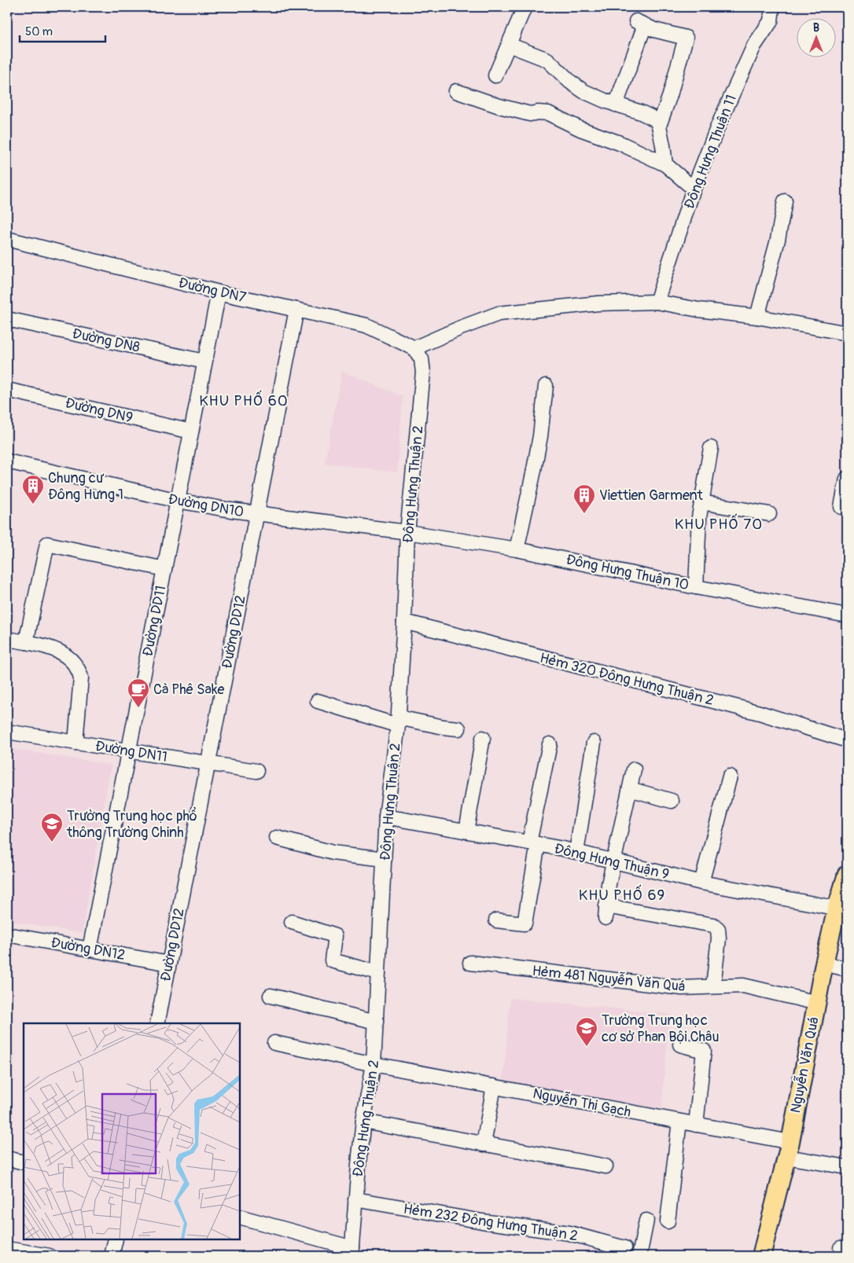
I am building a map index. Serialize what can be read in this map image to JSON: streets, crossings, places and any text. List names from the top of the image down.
{
  "streets": {
    "main road": ["Nguyễn Văn Quá"],
    "street": [
      "Đông Hưng Thuận 11",
      "Đường DN7",
      "Đường DN8",
      "Đường DN9",
      "Đông Hưng Thuận 2",
      "Đường DN10",
      "Đông Hưng Thuận 10",
      "Đường DD11",
      "Đường DD12",
      "Hẻm 320 Đông Hưng Thuận 2",
      "Đường DN11",
      "Đông Hưng Thuận 9",
      "Đường DN12",
      "Hẻm 481 Nguyễn Văn Quá",
      "Nguyễn Thị Gạch",
      "Hẻm 232 Đông Hưng Thuận 2"
    ]
  },
  "crossings": [
    ["Đường DN7", "Đông Hưng Thuận 2"],
    ["Đường DN7", "Đường DD11"],
    ["Đường DN7", "Đường DD12"],
    ["Đường DN8", "Đường DD11"],
    ["Đường DN9", "Đường DD11"],
    ["Đông Hưng Thuận 2", "Đường DN10"],
    ["Đông Hưng Thuận 2", "Đông Hưng Thuận 10"],
    ["Đông Hưng Thuận 2", "Hẻm 320 Đông Hưng Thuận 2"],
    ["Đông Hưng Thuận 2", "Đông Hưng Thuận 9"],
    ["Đông Hưng Thuận 2", "Nguyễn Thị Gạch"],
    ["Đông Hưng Thuận 2", "Hẻm 232 Đông Hưng Thuận 2"],
    ["Đường DN10", "Đông Hưng Thuận 10"],
    ["Đường DN10", "Đường DD11"],
    ["Đường DN10", "Đường DD12"],
    ["Đường DD11", "Đường DN11"],
    ["Đường DD11", "Đường DN12"],
    ["Đường DD12", "Đường DN11"],
    ["Đường DD12", "Đường DN12"],
    ["Đông Hưng Thuận 9", "Nguyễn Văn Quá"],
    ["Hẻm 481 Nguyễn Văn Quá", "Nguyễn Văn Quá"],
    ["Nguyễn Văn Quá", "Nguyễn Thị Gạch"]
  ],
  "districts": ["KHU PHỐ 60", "KHU PHỐ 70", "KHU PHỐ 69"],
  "places": {
    "building": ["Chung cư Đông Hưng 1", "Viettien Garment"],
    "cafe": ["Cà Phê Sake"],
    "school or university": ["Trường Trung học phổ thông Trường Chinh", "Trường Trung học cơ sở Phan Bội Châu"]
  },
  "scale_bar": "50 m",
  "north": "top"
}
